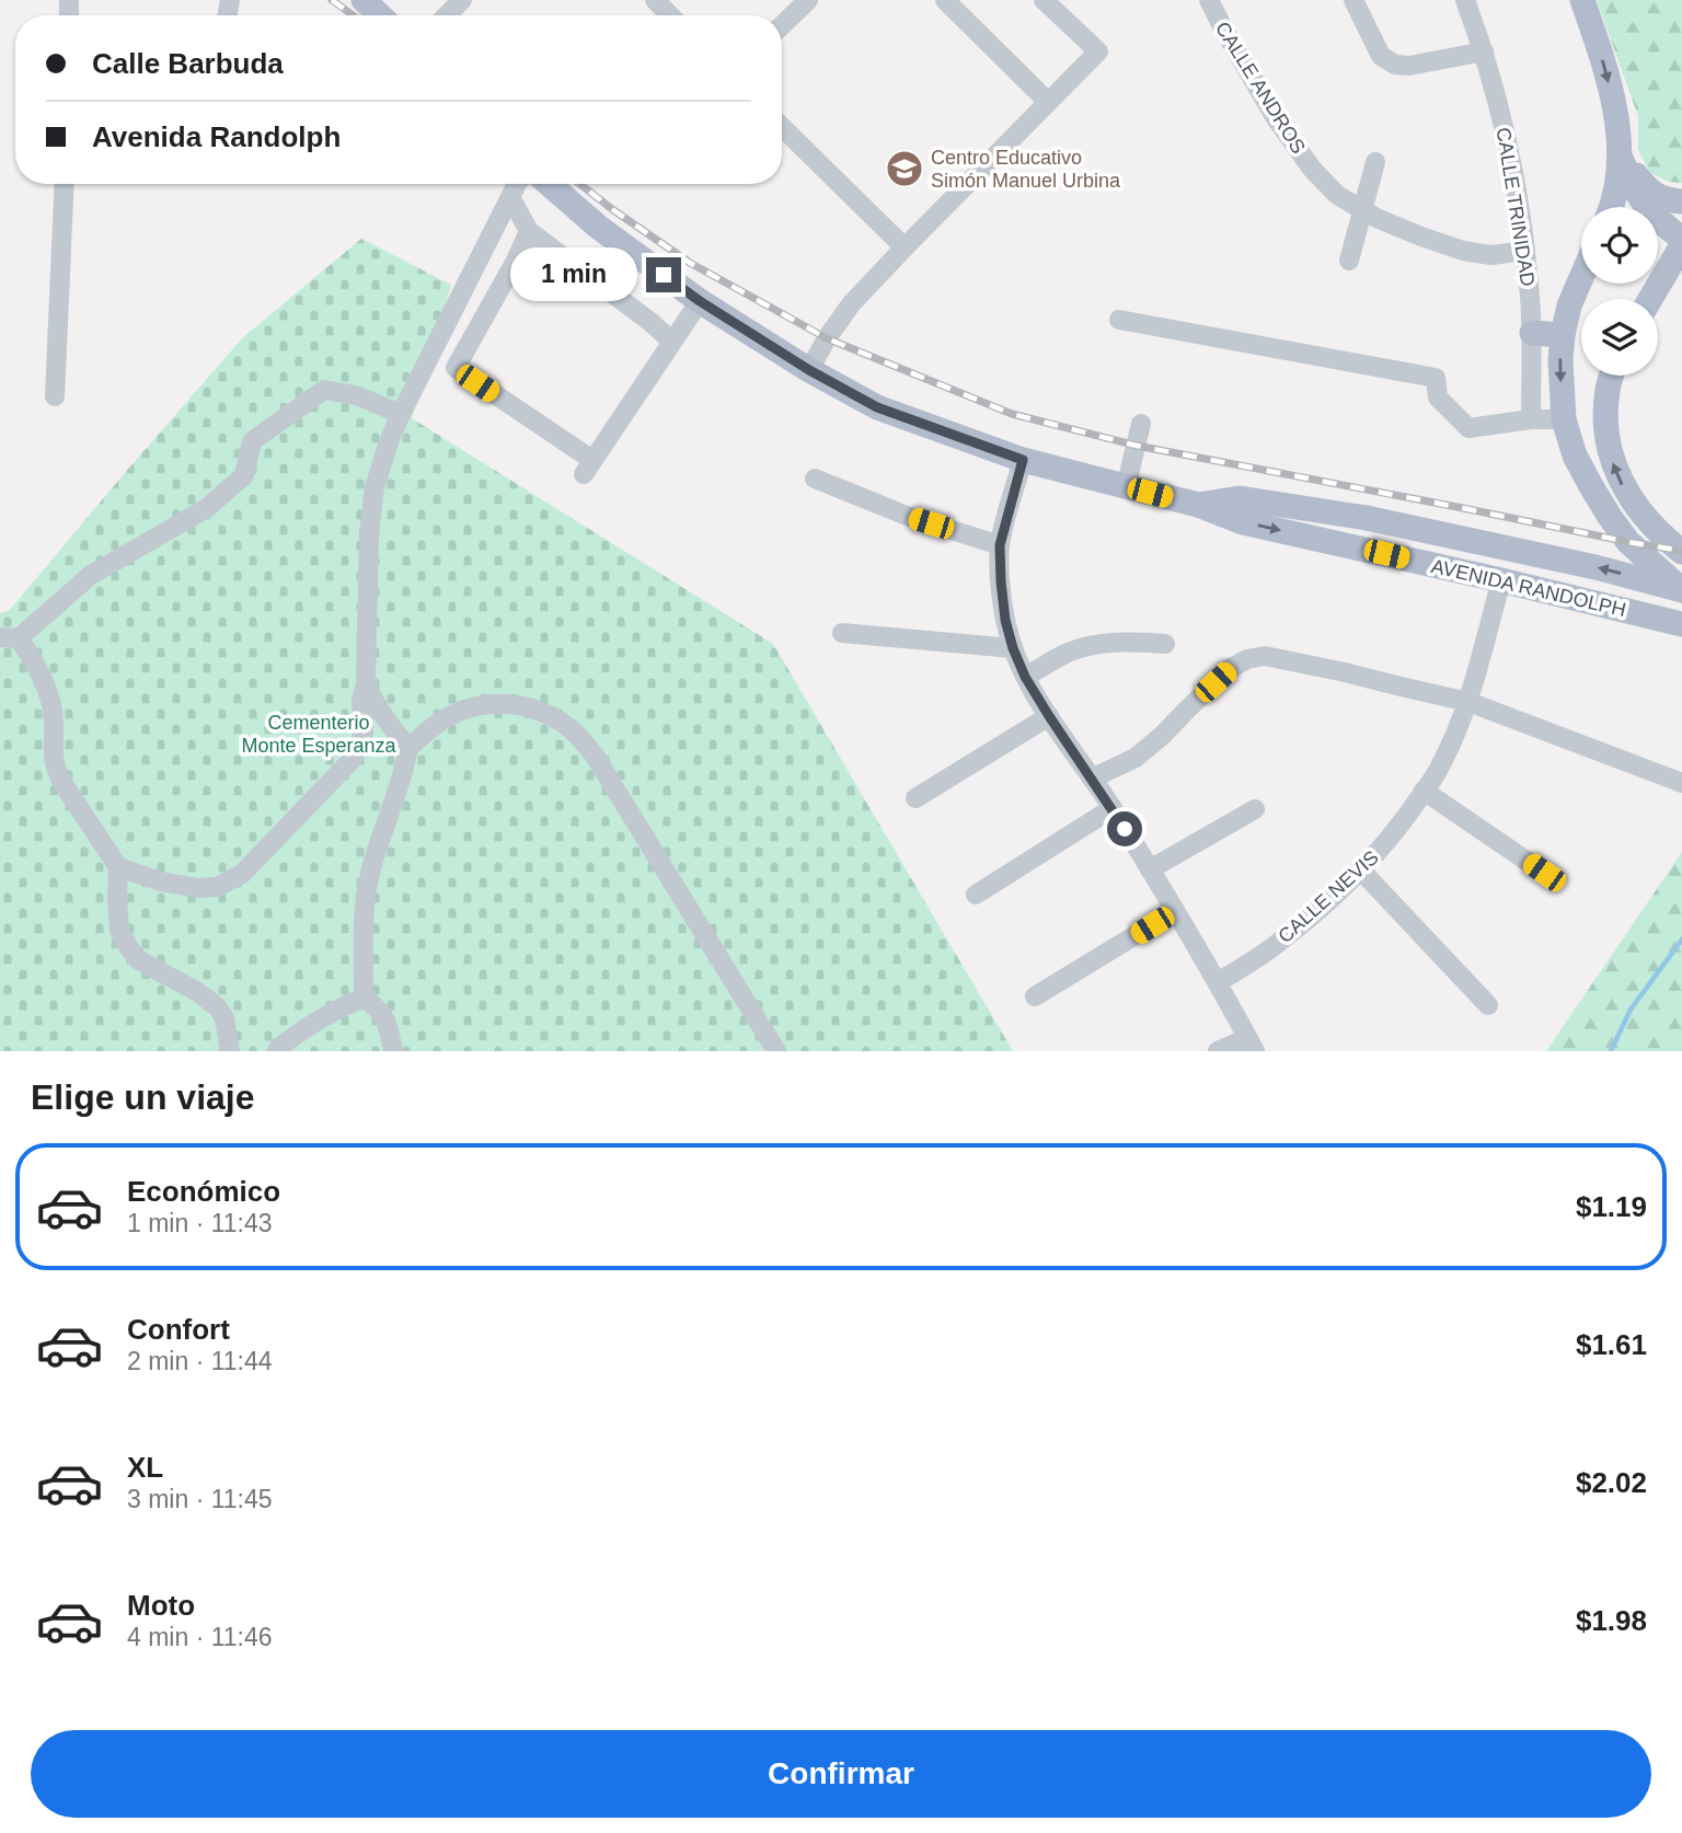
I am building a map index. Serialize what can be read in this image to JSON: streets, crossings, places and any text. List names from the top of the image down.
{
  "streets": {
    "main road": ["AVENIDA RANDOLPH"],
    "street": ["CALLE ANDROS", "CALLE TRINIDAD", "CALLE NEVIS"]
  },
  "crossings": [
    ["CALLE ANDROS", "CALLE TRINIDAD"],
    ["AVENIDA RANDOLPH", "CALLE NEVIS"]
  ],
  "parks": ["Cementerio Monte Esperanza"],
  "places": {
    "school or university": ["Centro Educativo Simón Manuel Urbina"]
  },
  "page": {
    "banner": ["Calle Barbuda", "Avenida Randolph"],
    "bubble": "1 min",
    "heading": "Elige un viaje",
    "list": [
      {
        "name": "Económico",
        "note": "1 min · 11:43",
        "value": "$1.19"
      },
      {
        "name": "Confort",
        "note": "2 min · 11:44",
        "value": "$1.61"
      },
      {
        "name": "XL",
        "note": "3 min · 11:45",
        "value": "$2.02"
      },
      {
        "name": "Moto",
        "note": "4 min · 11:46",
        "value": "$1.98"
      }
    ],
    "buttons": "Confirmar"
  }
}
